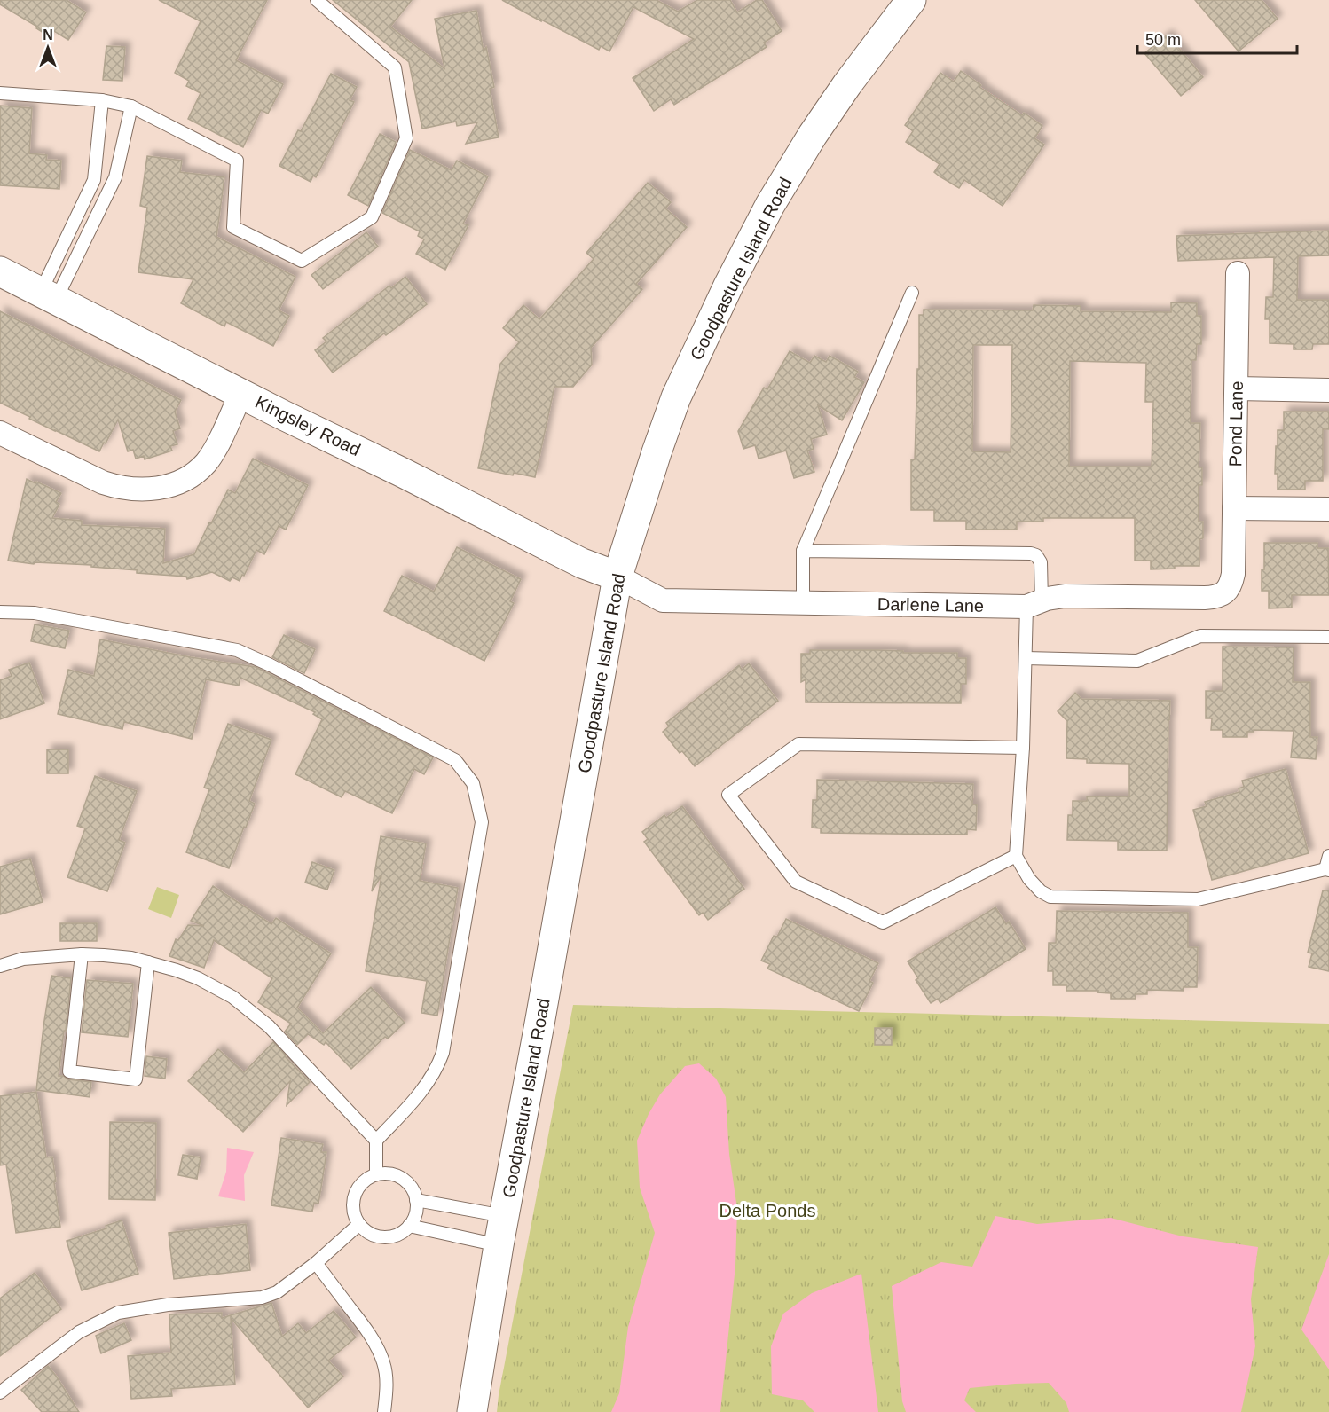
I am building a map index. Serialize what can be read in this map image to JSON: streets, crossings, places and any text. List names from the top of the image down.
{
  "streets": {
    "main road": ["Goodpasture Island Road", "Kingsley Road"],
    "street": ["Pond Lane", "Darlene Lane"]
  },
  "crossings": [
    ["Goodpasture Island Road", "Kingsley Road"],
    ["Goodpasture Island Road", "Darlene Lane"],
    ["Pond Lane", "Darlene Lane"],
    ["Kingsley Road", "Darlene Lane"]
  ],
  "parks": ["Delta Ponds"],
  "scale_bar": "50 m",
  "north": "top"
}
